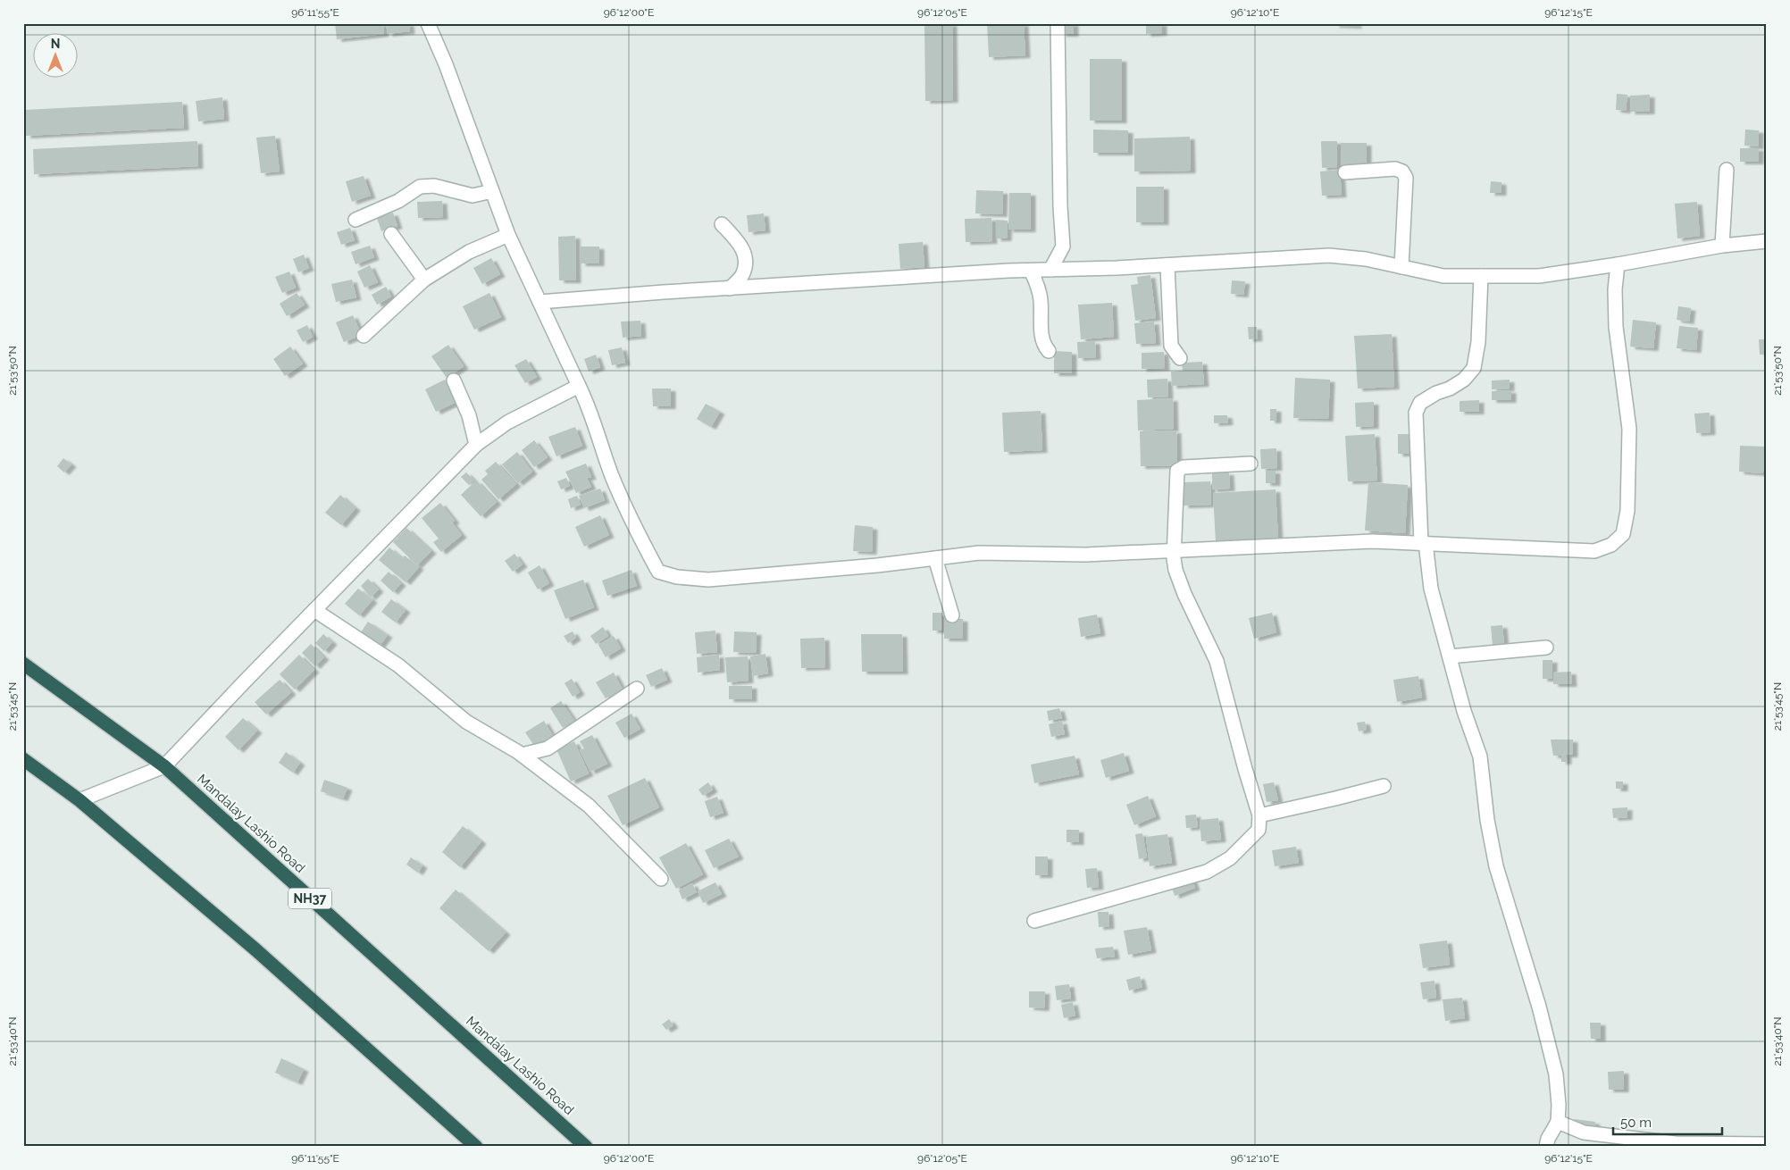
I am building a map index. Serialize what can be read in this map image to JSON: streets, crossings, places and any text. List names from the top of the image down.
{
  "streets": {
    "highway": ["Mandalay Lashio Road", "NH37"]
  },
  "scale_bar": "50 m",
  "north": "top",
  "coordinates": [
    "96°11'55\"E",
    "96°12'00\"E",
    "96°12'05\"E",
    "96°12'10\"E",
    "96°12'15\"E",
    "21°53'50\"N",
    "21°53'45\"N",
    "21°53'40\"N"
  ]
}
